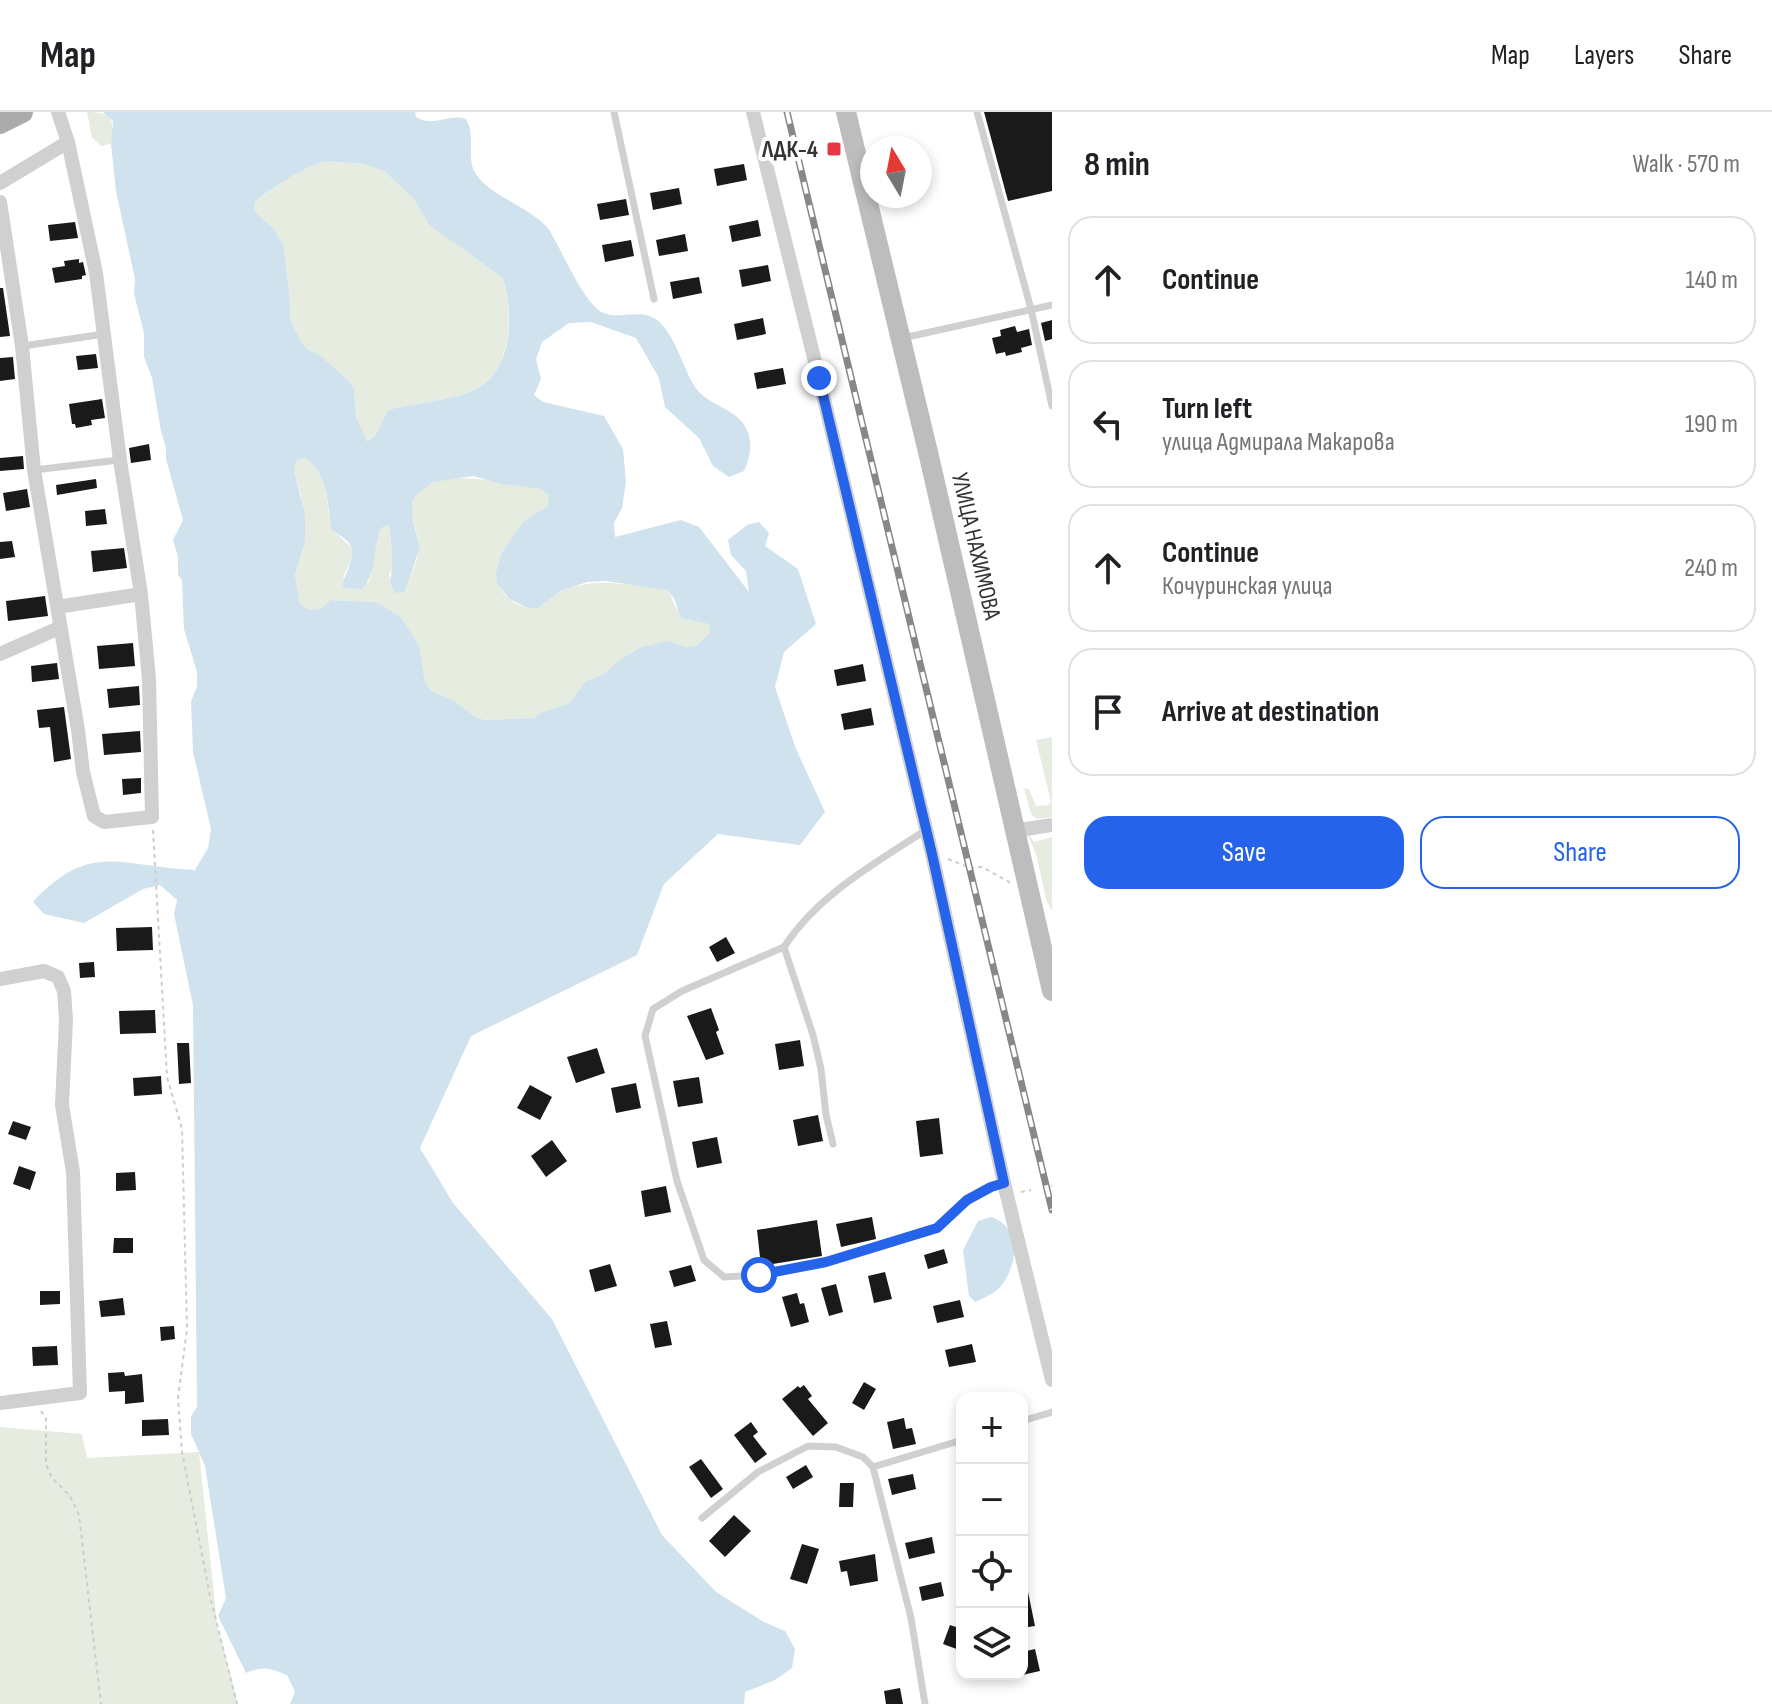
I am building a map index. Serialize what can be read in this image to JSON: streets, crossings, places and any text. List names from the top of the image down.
{
  "streets": {
    "main road": ["УЛИЦА НАХИМОВА"]
  },
  "places": {
    "transit": ["ЛДК-4"]
  },
  "north": "top",
  "page": {
    "header": "Map",
    "nav": ["Map", "Layers", "Share"],
    "heading": ["8 min", "Walk · 570 m"],
    "list": [
      ["Continue", "140 m"],
      ["Turn left", "улица Адмирала Макарова", "190 m"],
      ["Continue", "Кочуринская улица", "240 m"],
      "Arrive at destination"
    ],
    "buttons": ["Save", "Share"],
    "map_buttons": ["+", "−"]
  }
}
